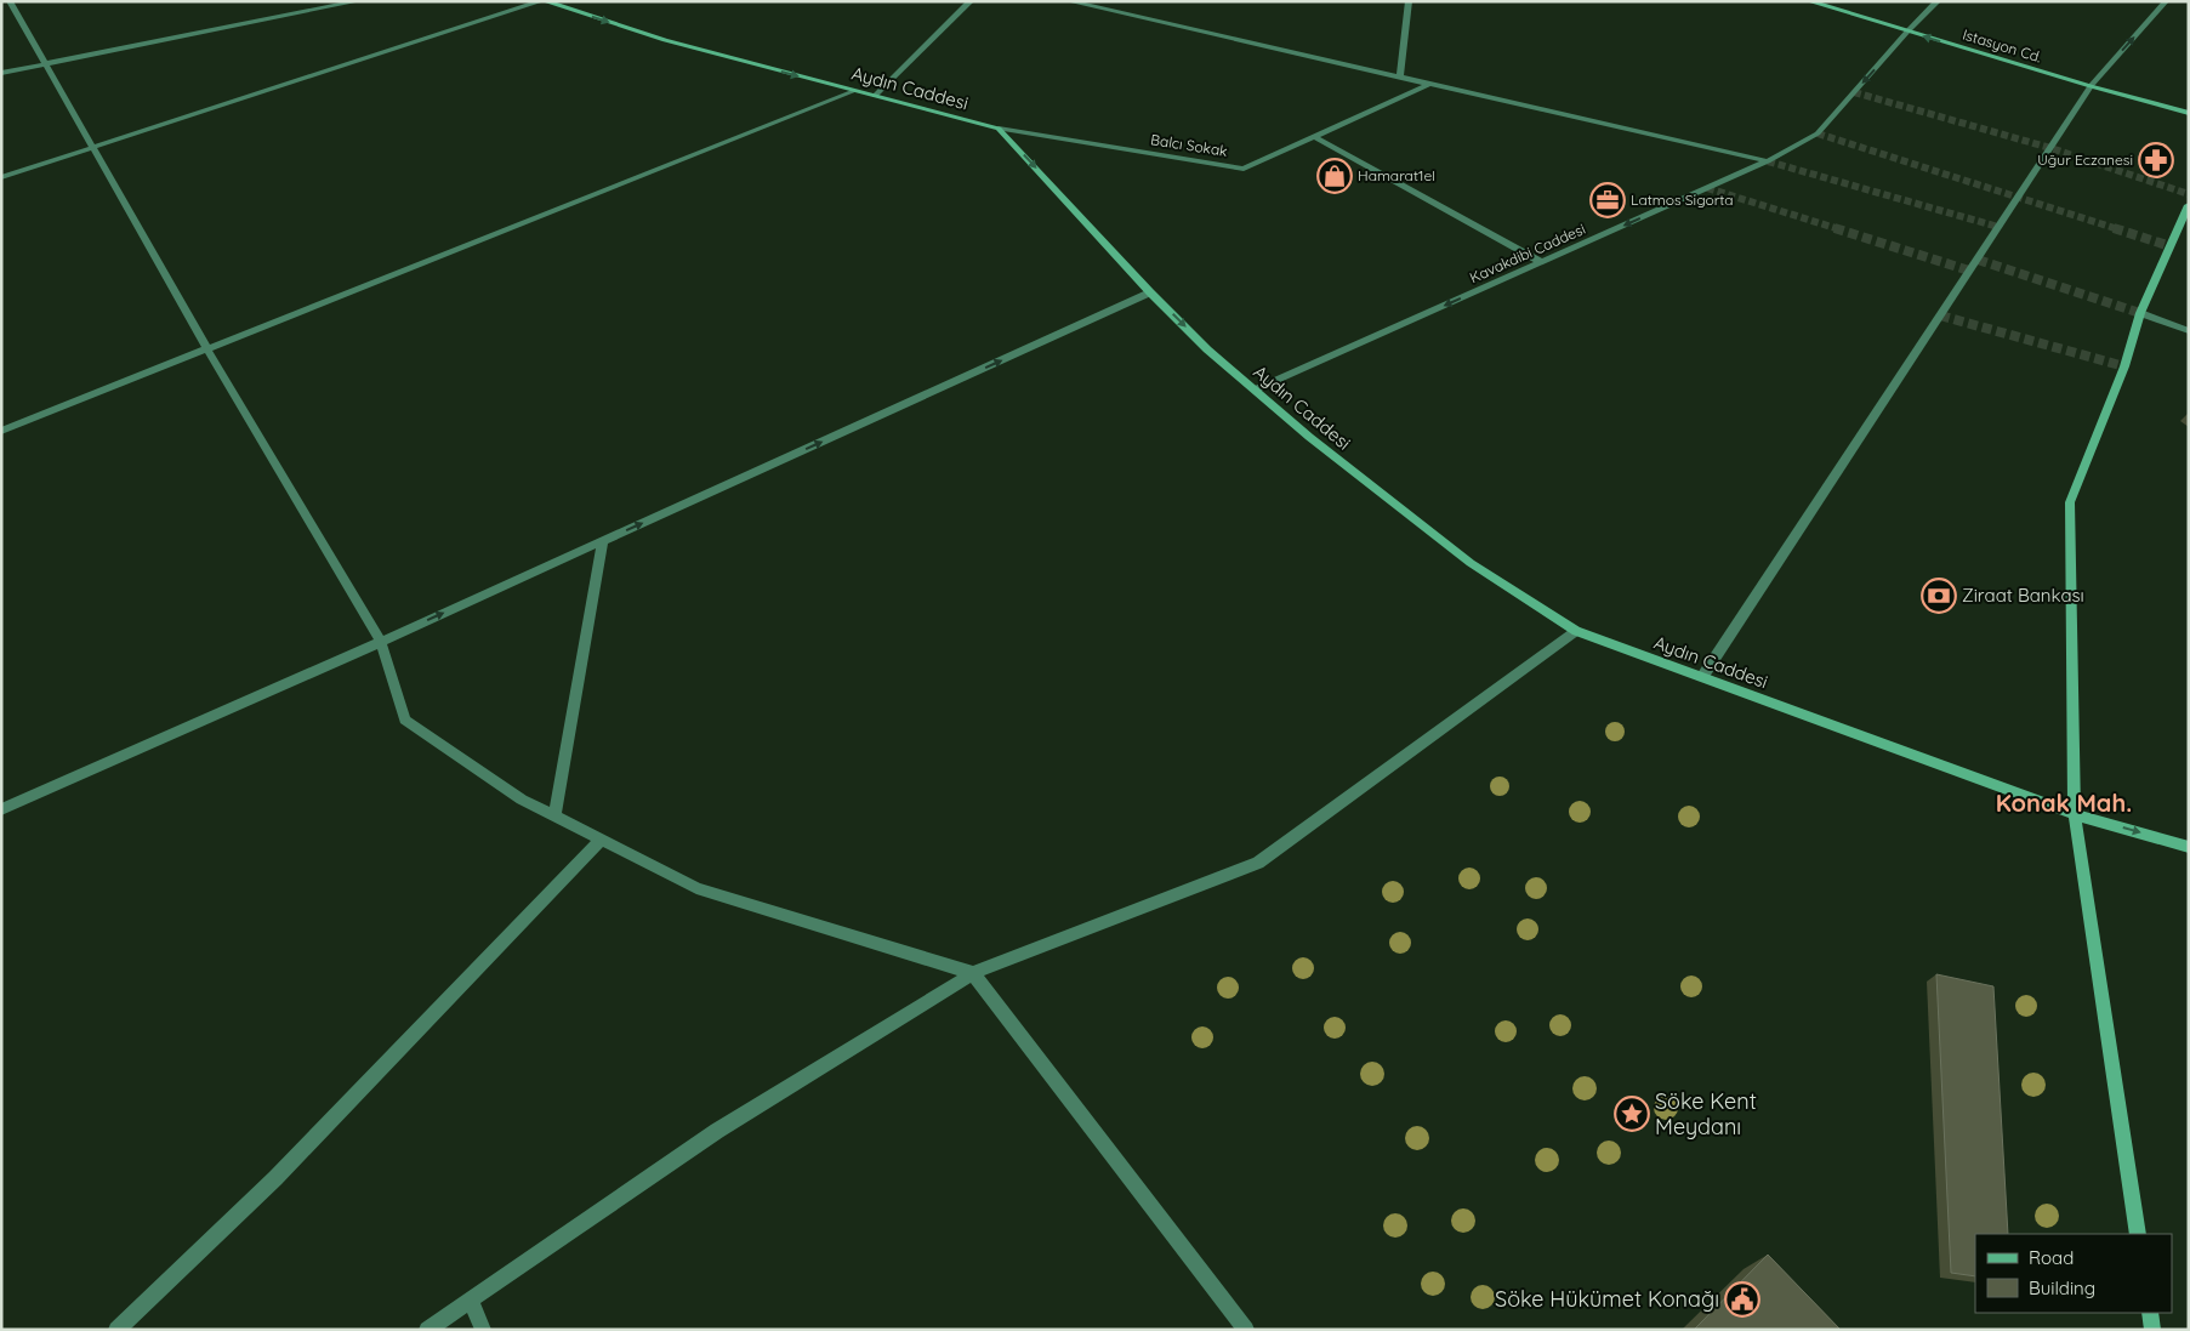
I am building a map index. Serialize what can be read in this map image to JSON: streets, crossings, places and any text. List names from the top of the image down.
{
  "streets": {
    "main road": ["Istasyon Cd.", "Aydın Caddesi"],
    "street": ["Balcı Sokak", "Kavakdibi Caddesi"]
  },
  "crossings": [
    ["Istasyon Cd.", "Kavakdibi Caddesi"],
    ["Aydın Caddesi", "Balcı Sokak"],
    ["Aydın Caddesi", "Kavakdibi Caddesi"]
  ],
  "one_way": ["Istasyon Cd.", "Aydın Caddesi", "Kavakdibi Caddesi"],
  "districts": ["Konak Mah."],
  "places": {
    "pharmacy": ["Uğur Eczanesi"],
    "shop": ["Hamarat1el"],
    "office": ["Latmos Sigorta"],
    "bank": ["Ziraat Bankası"],
    "place": ["Söke Kent Meydanı"],
    "public building": ["Söke Hükümet Konağı"]
  },
  "legend": ["Road", "Building"]
}
